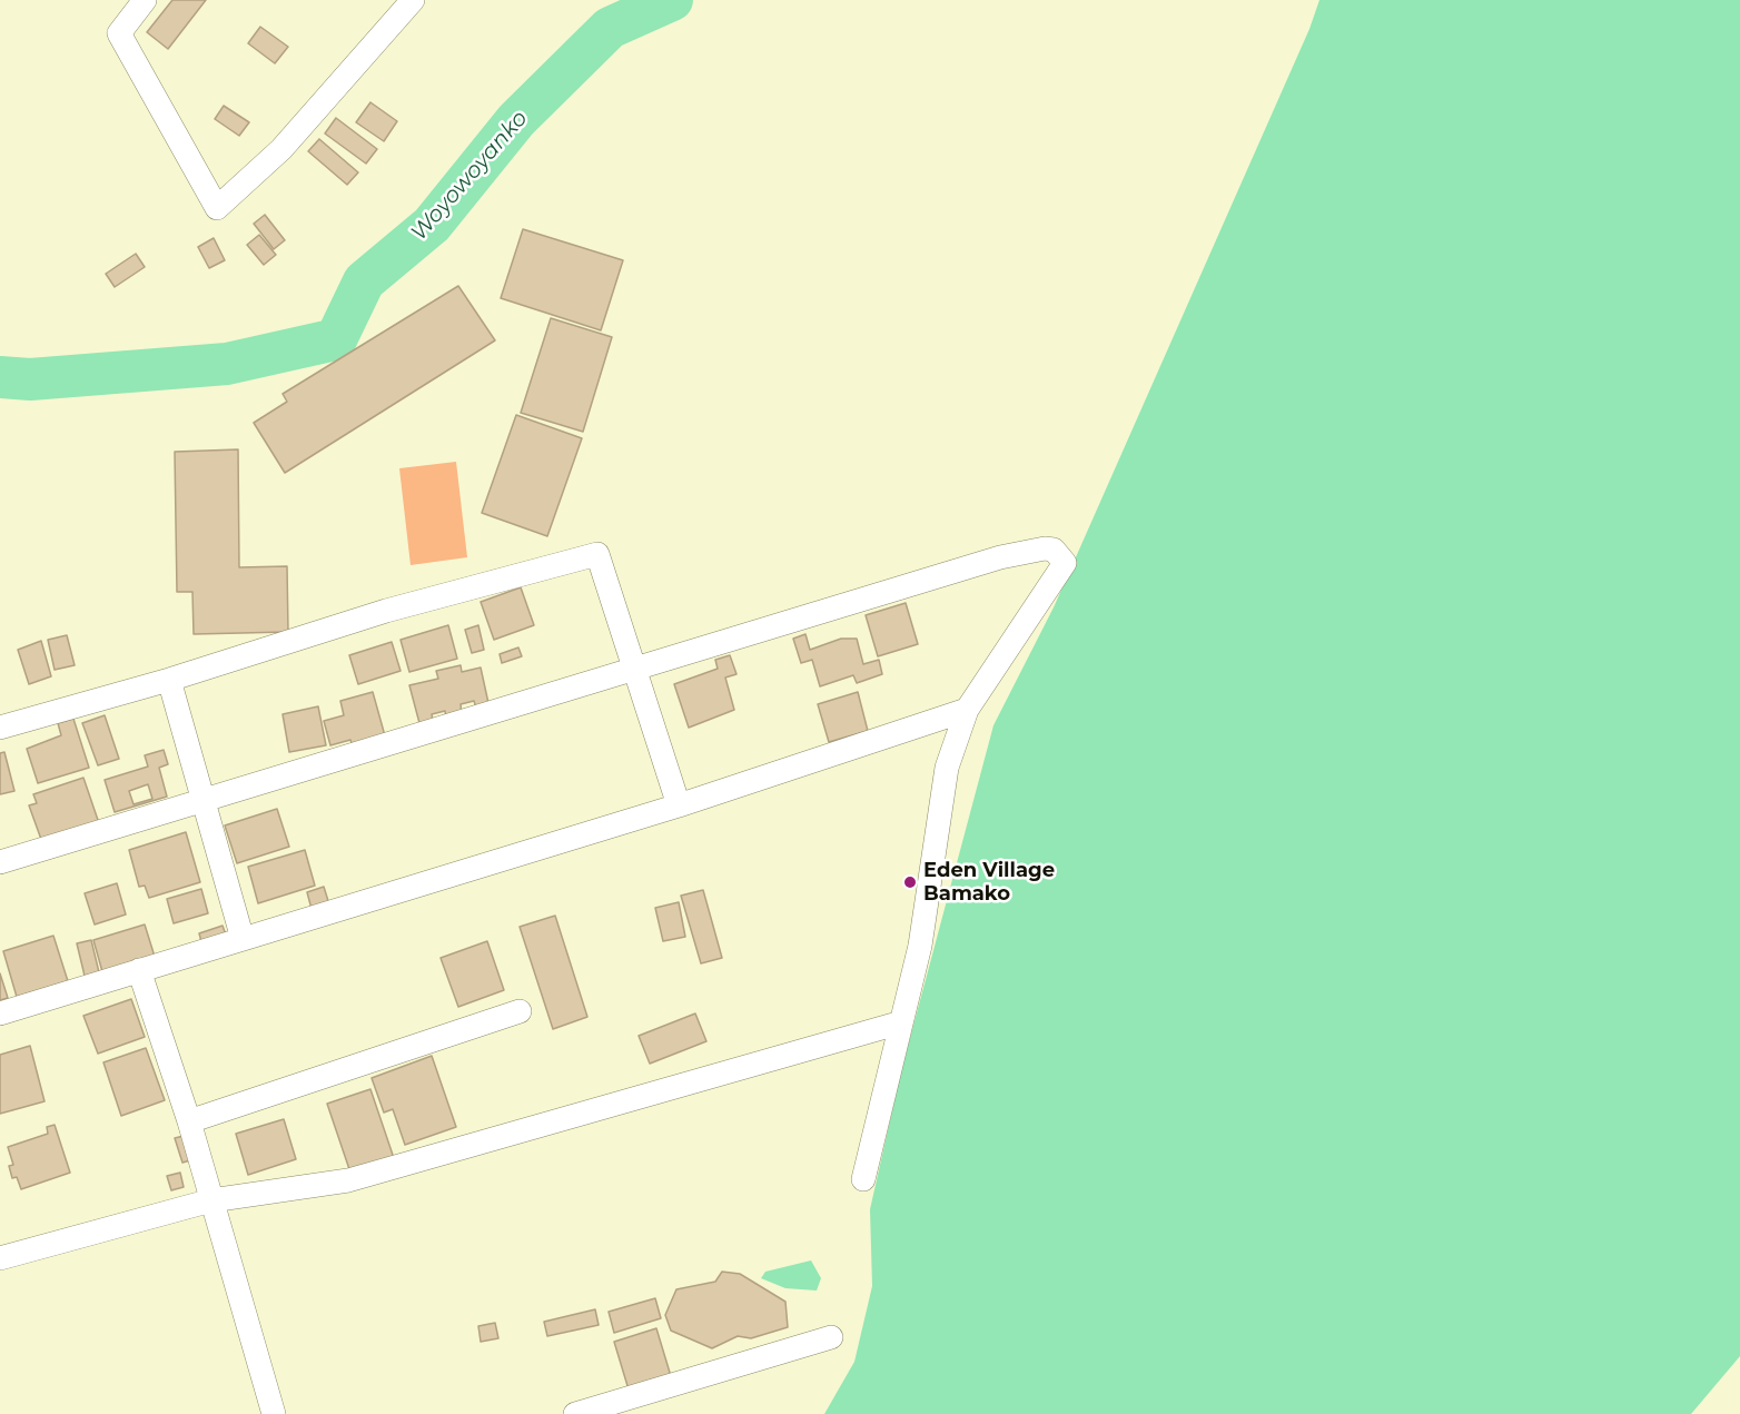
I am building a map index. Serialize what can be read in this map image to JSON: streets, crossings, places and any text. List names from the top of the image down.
{
  "water": ["Woyowoyanko"],
  "places": ["Eden Village Bamako"]
}
